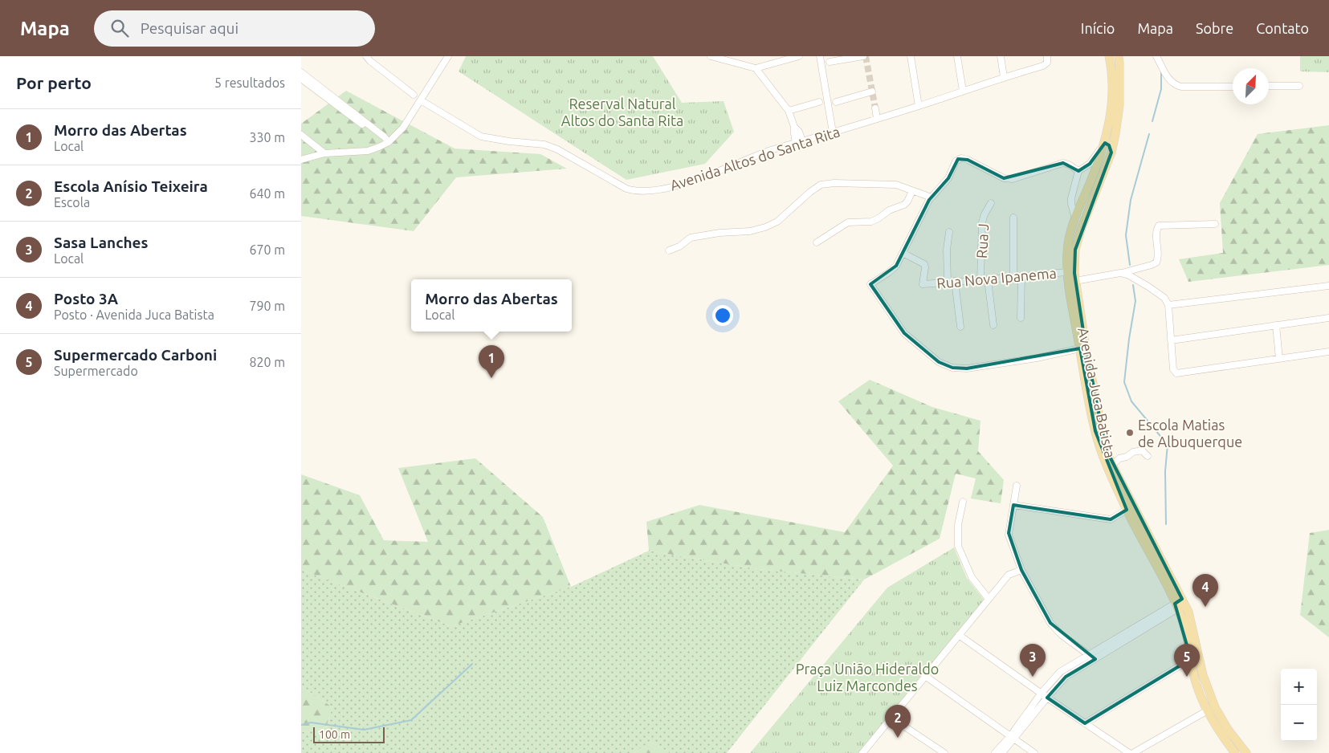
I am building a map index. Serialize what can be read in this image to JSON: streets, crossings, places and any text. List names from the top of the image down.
{
  "streets": {
    "main road": ["Avenida Juca Batista"],
    "street": ["Avenida Altos do Santa Rita", "Rua J", "Rua Nova Ipanema"]
  },
  "crossings": [
    ["Rua J", "Rua Nova Ipanema"],
    ["Rua Nova Ipanema", "Avenida Juca Batista"]
  ],
  "parks": ["Reserval Natural Altos do Santa Rita", "Praça União Hideraldo Luiz Marcondes"],
  "places": ["Escola Matias de Albuquerque"],
  "scale_bar": "100 m",
  "north": "top right",
  "page": {
    "header": "Mapa",
    "search": "Pesquisar aqui",
    "nav": [
      "Início",
      "Mapa",
      "Sobre",
      "Contato"
    ],
    "heading": ["Por perto", "5 resultados"],
    "list": [
      {
        "mark": "1",
        "name": "Morro das Abertas",
        "note": "Local",
        "value": "330 m"
      },
      {
        "mark": "2",
        "name": "Escola Anísio Teixeira",
        "note": "Escola",
        "value": "640 m"
      },
      {
        "mark": "3",
        "name": "Sasa Lanches",
        "note": "Local",
        "value": "670 m"
      },
      {
        "mark": "4",
        "name": "Posto 3A",
        "note": "Posto · Avenida Juca Batista",
        "value": "790 m"
      },
      {
        "mark": "5",
        "name": "Supermercado Carboni",
        "note": "Supermercado",
        "value": "820 m"
      }
    ],
    "popup": ["Morro das Abertas", "Local"],
    "pins": [
      "1",
      "4",
      "3",
      "5",
      "2"
    ],
    "map_buttons": ["+", "−"],
    "scale": "100 m"
  }
}
